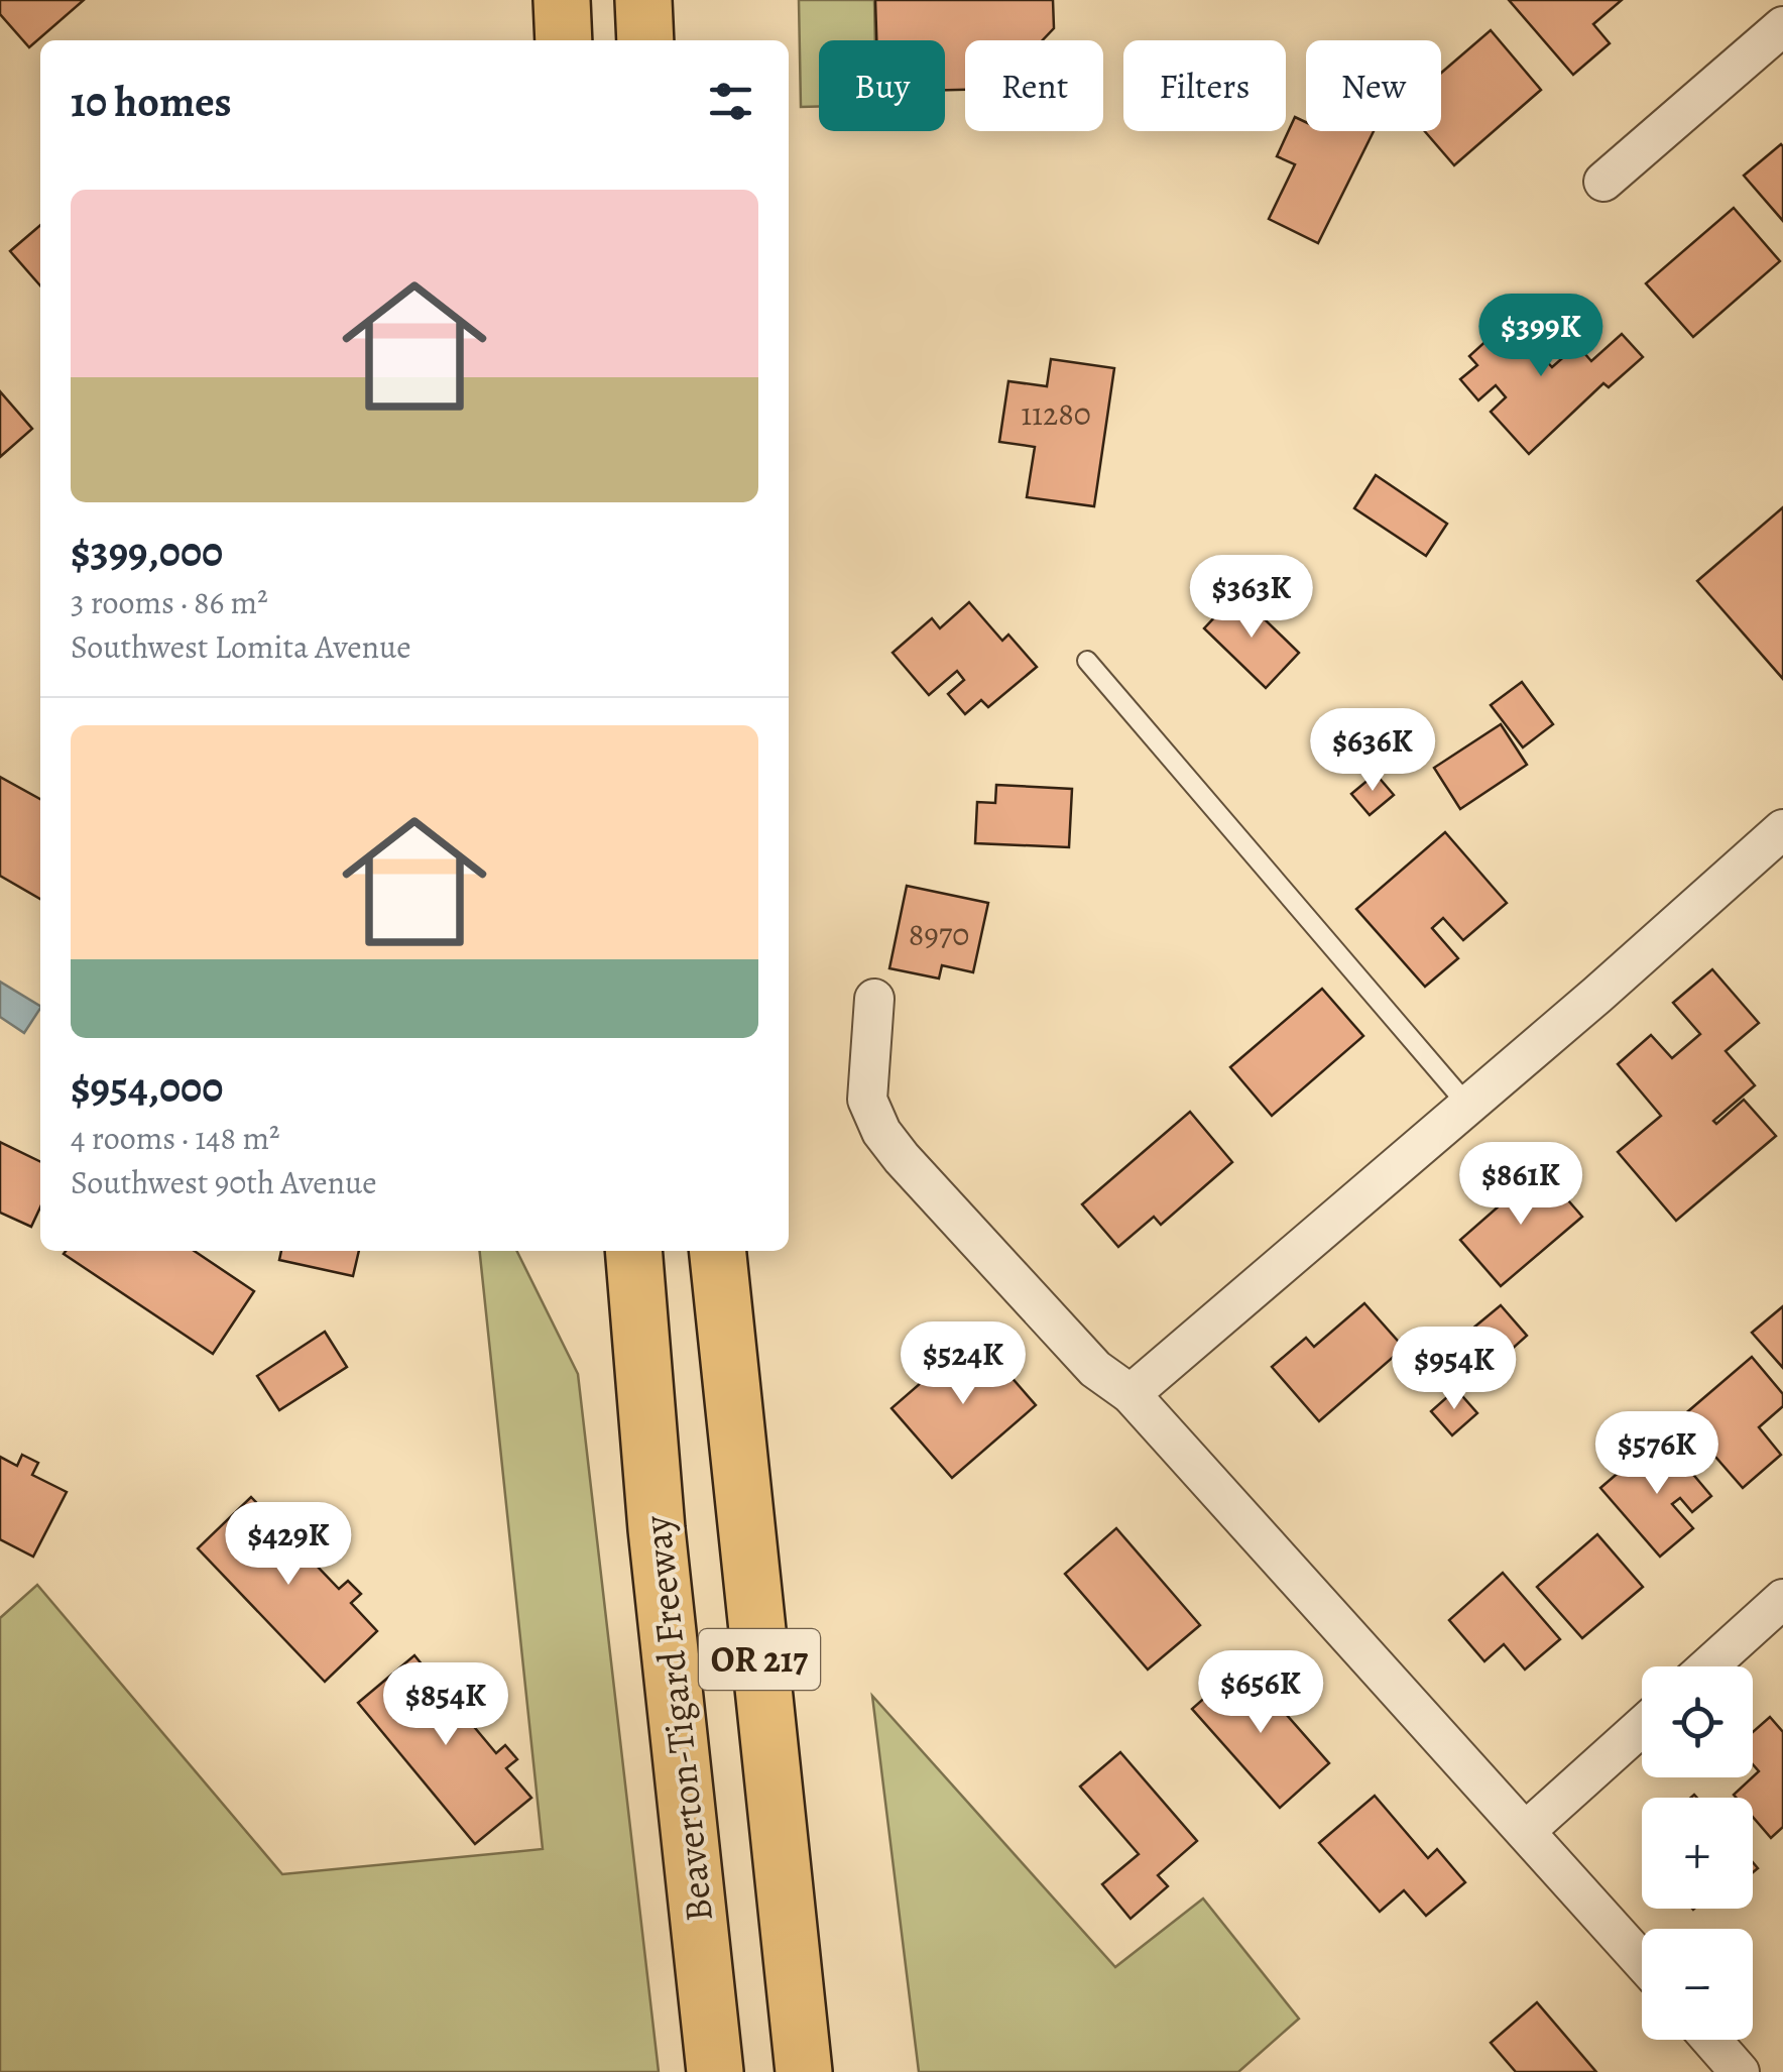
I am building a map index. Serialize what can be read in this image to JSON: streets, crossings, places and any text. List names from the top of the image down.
{
  "streets": {
    "highway": ["OR 217", "Beaverton-Tigard Freeway"]
  },
  "house_numbers": ["11280", "8970"],
  "page": {
    "chip": [
      "Buy",
      "Rent",
      "Filters",
      "New"
    ],
    "heading": "10 homes",
    "list": [
      {
        "name": "$399,000",
        "note": "3 rooms · 86 m² · Southwest Lomita Avenue"
      },
      {
        "name": "$954,000",
        "note": "4 rooms · 148 m² · Southwest 90th Avenue"
      }
    ],
    "price": [
      "$399K",
      "$363K",
      "$636K",
      "$861K",
      "$524K",
      "$954K",
      "$576K",
      "$429K",
      "$656K",
      "$854K"
    ],
    "map_buttons": ["+", "−"]
  }
}
